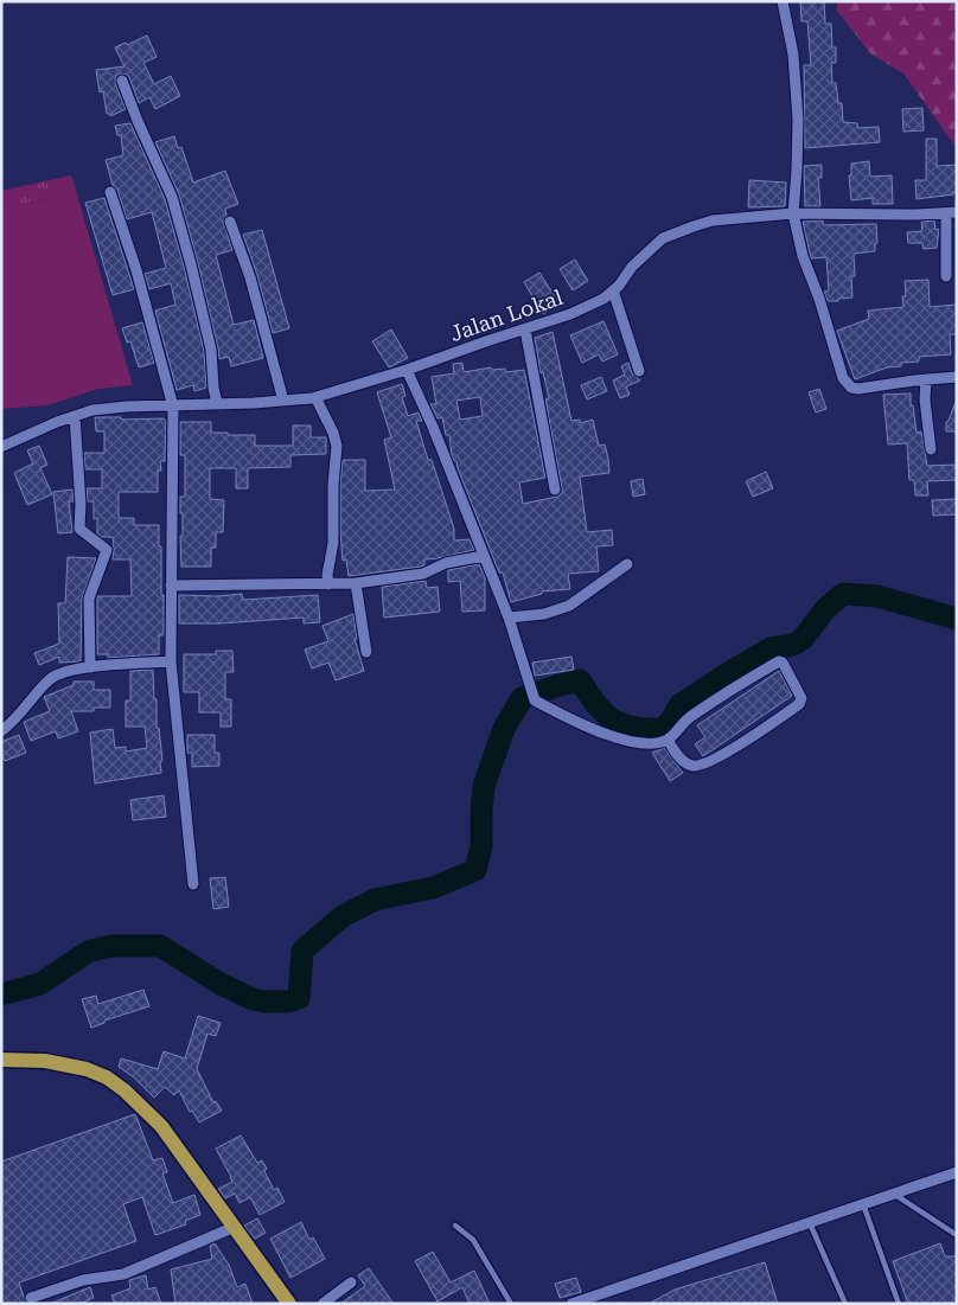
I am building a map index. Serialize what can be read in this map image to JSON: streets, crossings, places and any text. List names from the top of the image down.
{
  "streets": {
    "street": ["Jalan Lokal"]
  }
}
